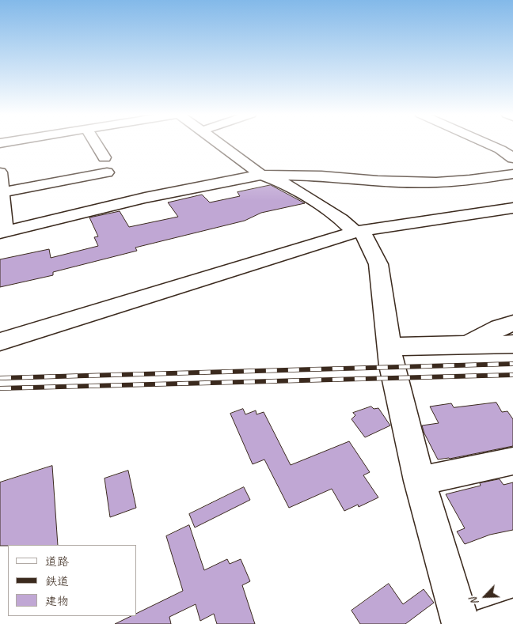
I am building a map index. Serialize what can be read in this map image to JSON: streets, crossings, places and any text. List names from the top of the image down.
{
  "legend": ["道路", "鉄道", "建物"],
  "north": "bottom left"
}
